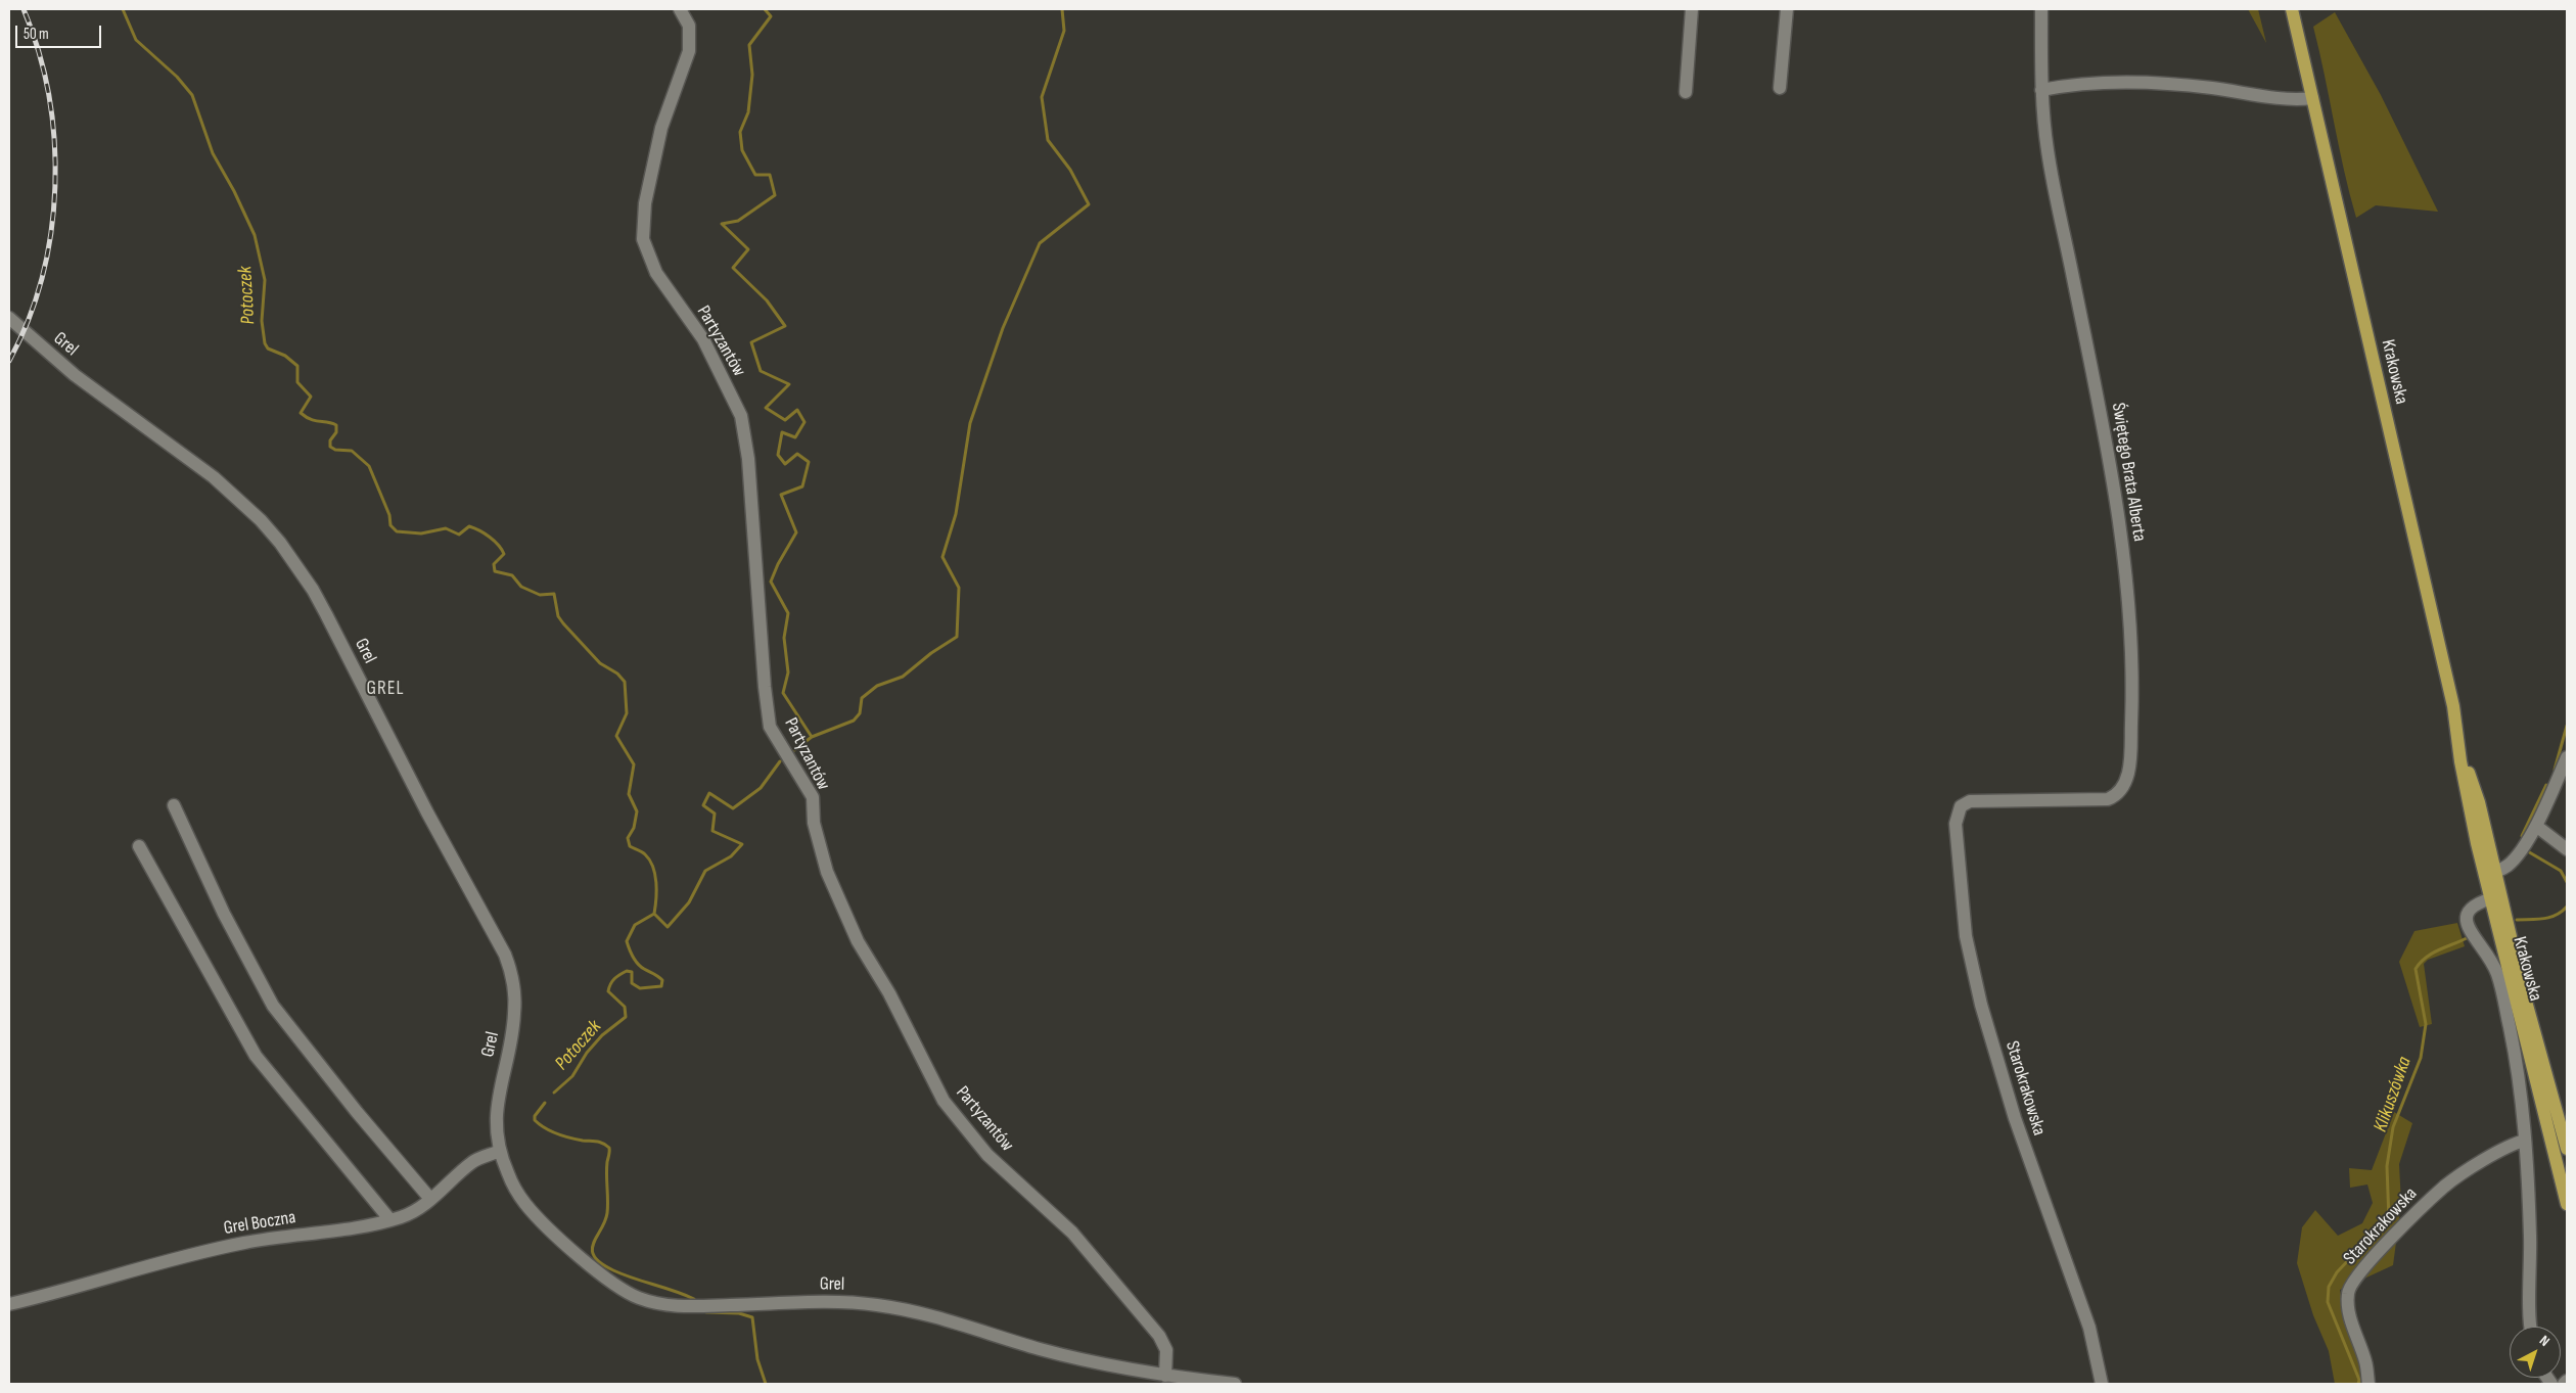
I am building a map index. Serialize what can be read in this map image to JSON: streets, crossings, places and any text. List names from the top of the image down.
{
  "streets": {
    "main road": ["Krakowska"],
    "street": [
      "Partyzantów",
      "Grel",
      "Świętego Brata Alberta",
      "Starokrakowska",
      "Grel Boczna"
    ]
  },
  "crossings": [
    ["Partyzantów", "Grel"],
    ["Grel", "Grel Boczna"],
    ["Świętego Brata Alberta", "Starokrakowska"]
  ],
  "districts": ["GREL"],
  "water": ["Potoczek", "Klikuszówka"],
  "scale_bar": "50 m",
  "north": "top right"
}
